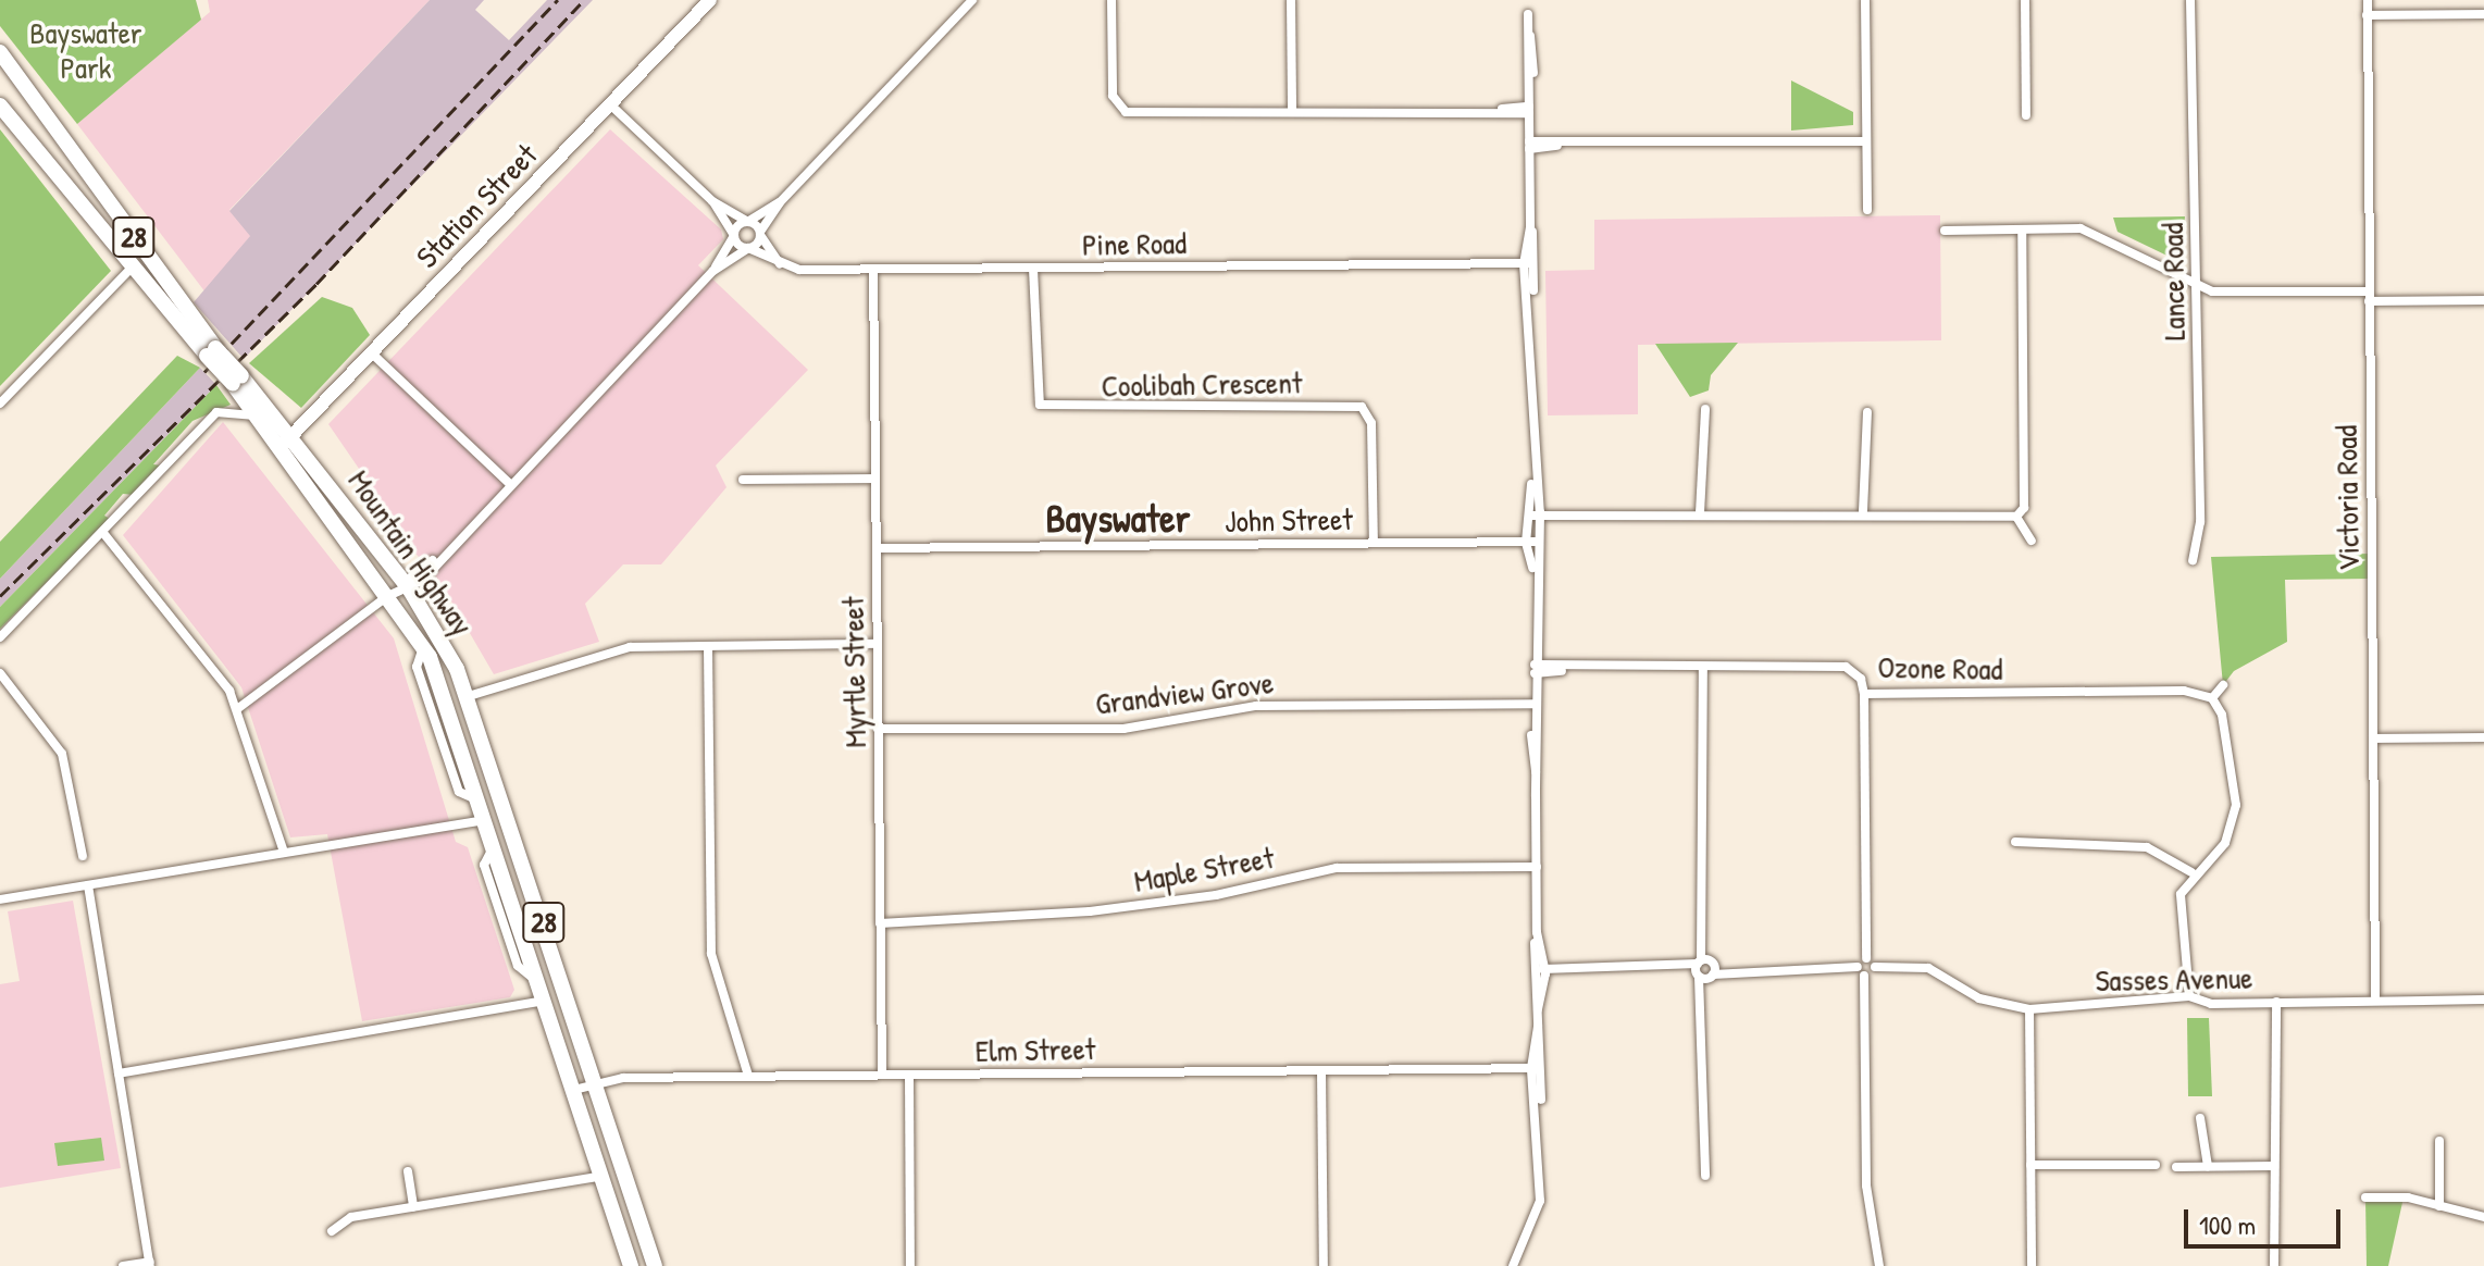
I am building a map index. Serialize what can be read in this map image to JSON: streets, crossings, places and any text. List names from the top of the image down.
{
  "streets": {
    "main road": ["Station Street", "28", "Mountain Highway"],
    "street": [
      "Pine Road",
      "Lance Road",
      "Coolibah Crescent",
      "Victoria Road",
      "John Street",
      "Ozone Road",
      "Myrtle Street",
      "Grandview Grove",
      "Maple Street",
      "Sasses Avenue",
      "Elm Street"
    ]
  },
  "crossings": [
    ["Station Street", "Mountain Highway"],
    ["Pine Road", "Coolibah Crescent"],
    ["Pine Road", "Myrtle Street"],
    ["Coolibah Crescent", "John Street"],
    ["Victoria Road", "Sasses Avenue"],
    ["John Street", "Myrtle Street"],
    ["Mountain Highway", "Elm Street"],
    ["Myrtle Street", "Grandview Grove"],
    ["Myrtle Street", "Maple Street"],
    ["Myrtle Street", "Elm Street"]
  ],
  "districts": ["Bayswater"],
  "parks": ["Bayswater Park"],
  "scale_bar": "100 m"
}
